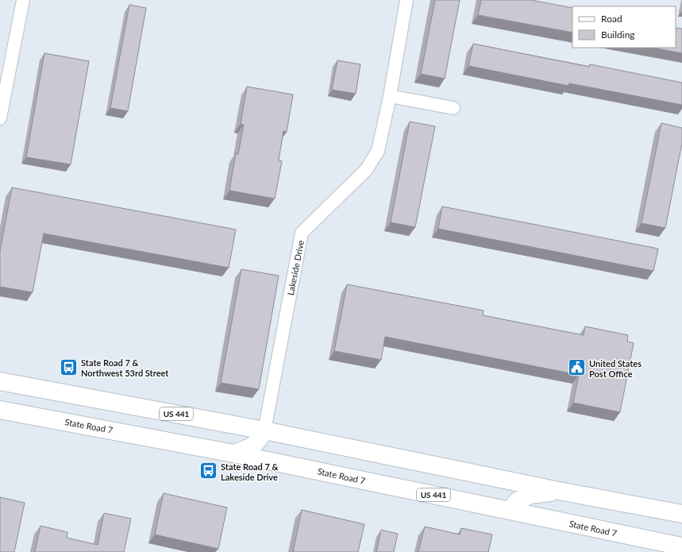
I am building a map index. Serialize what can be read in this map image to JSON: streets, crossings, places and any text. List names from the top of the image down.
{
  "streets": {
    "main road": ["US 441", "State Road 7"],
    "street": ["Lakeside Drive"]
  },
  "crossings": [
    ["Lakeside Drive", "US 441"]
  ],
  "places": {
    "bus stop": ["State Road 7 & Northwest 53rd Street", "State Road 7 & Lakeside Drive"],
    "public building": ["United States Post Office"]
  },
  "legend": ["Road", "Building"]
}
